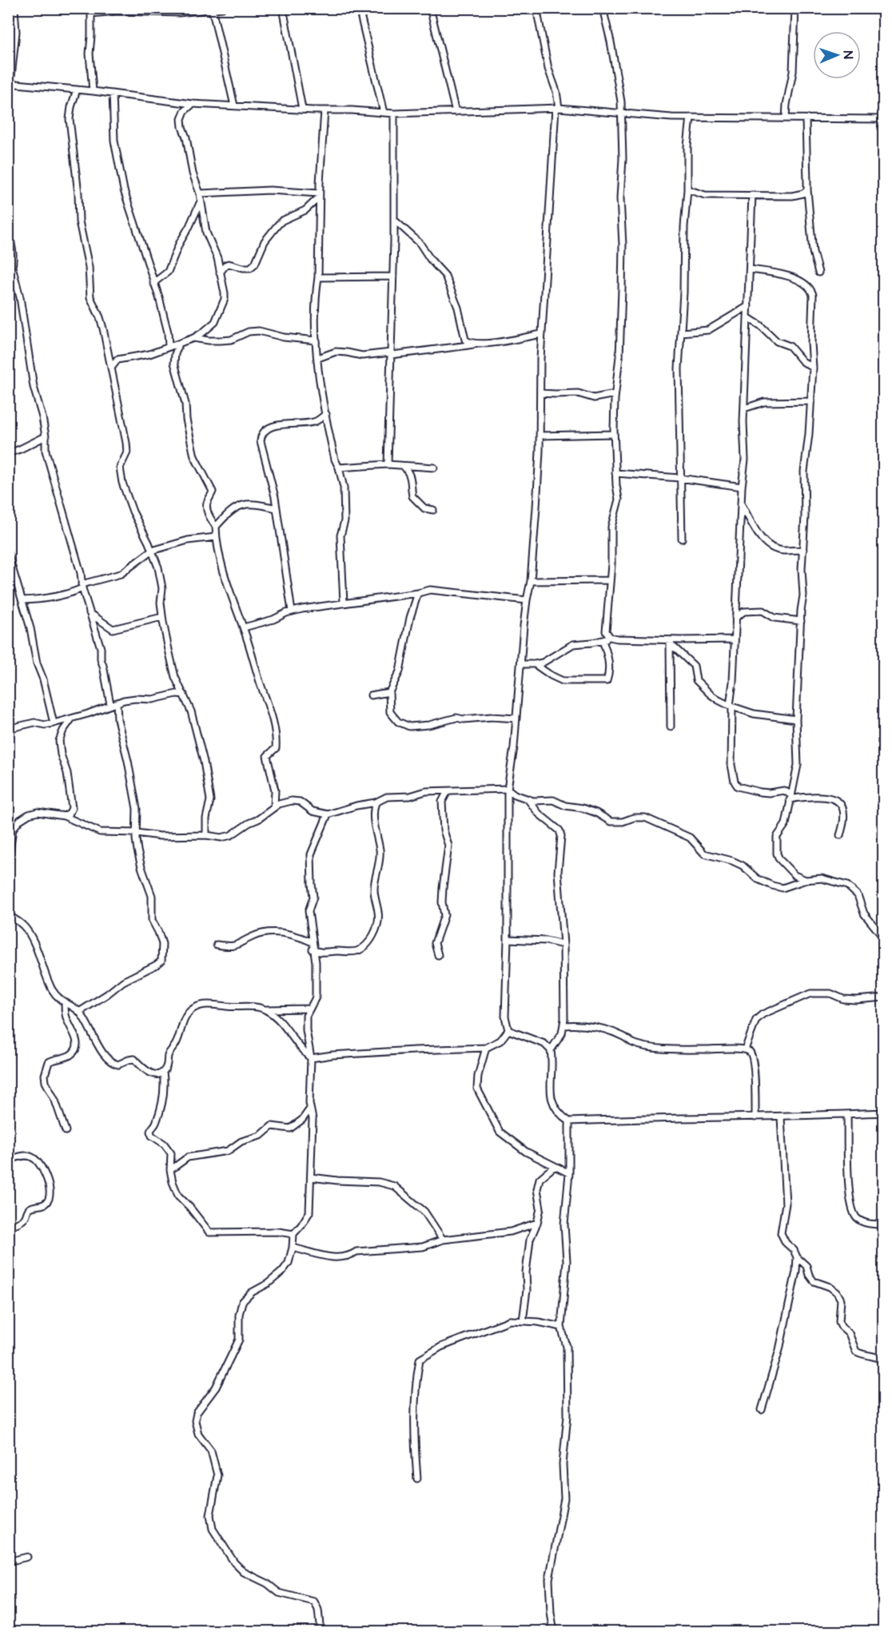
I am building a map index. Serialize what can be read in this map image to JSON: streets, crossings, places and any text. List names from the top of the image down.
{
  "north": "right"
}
